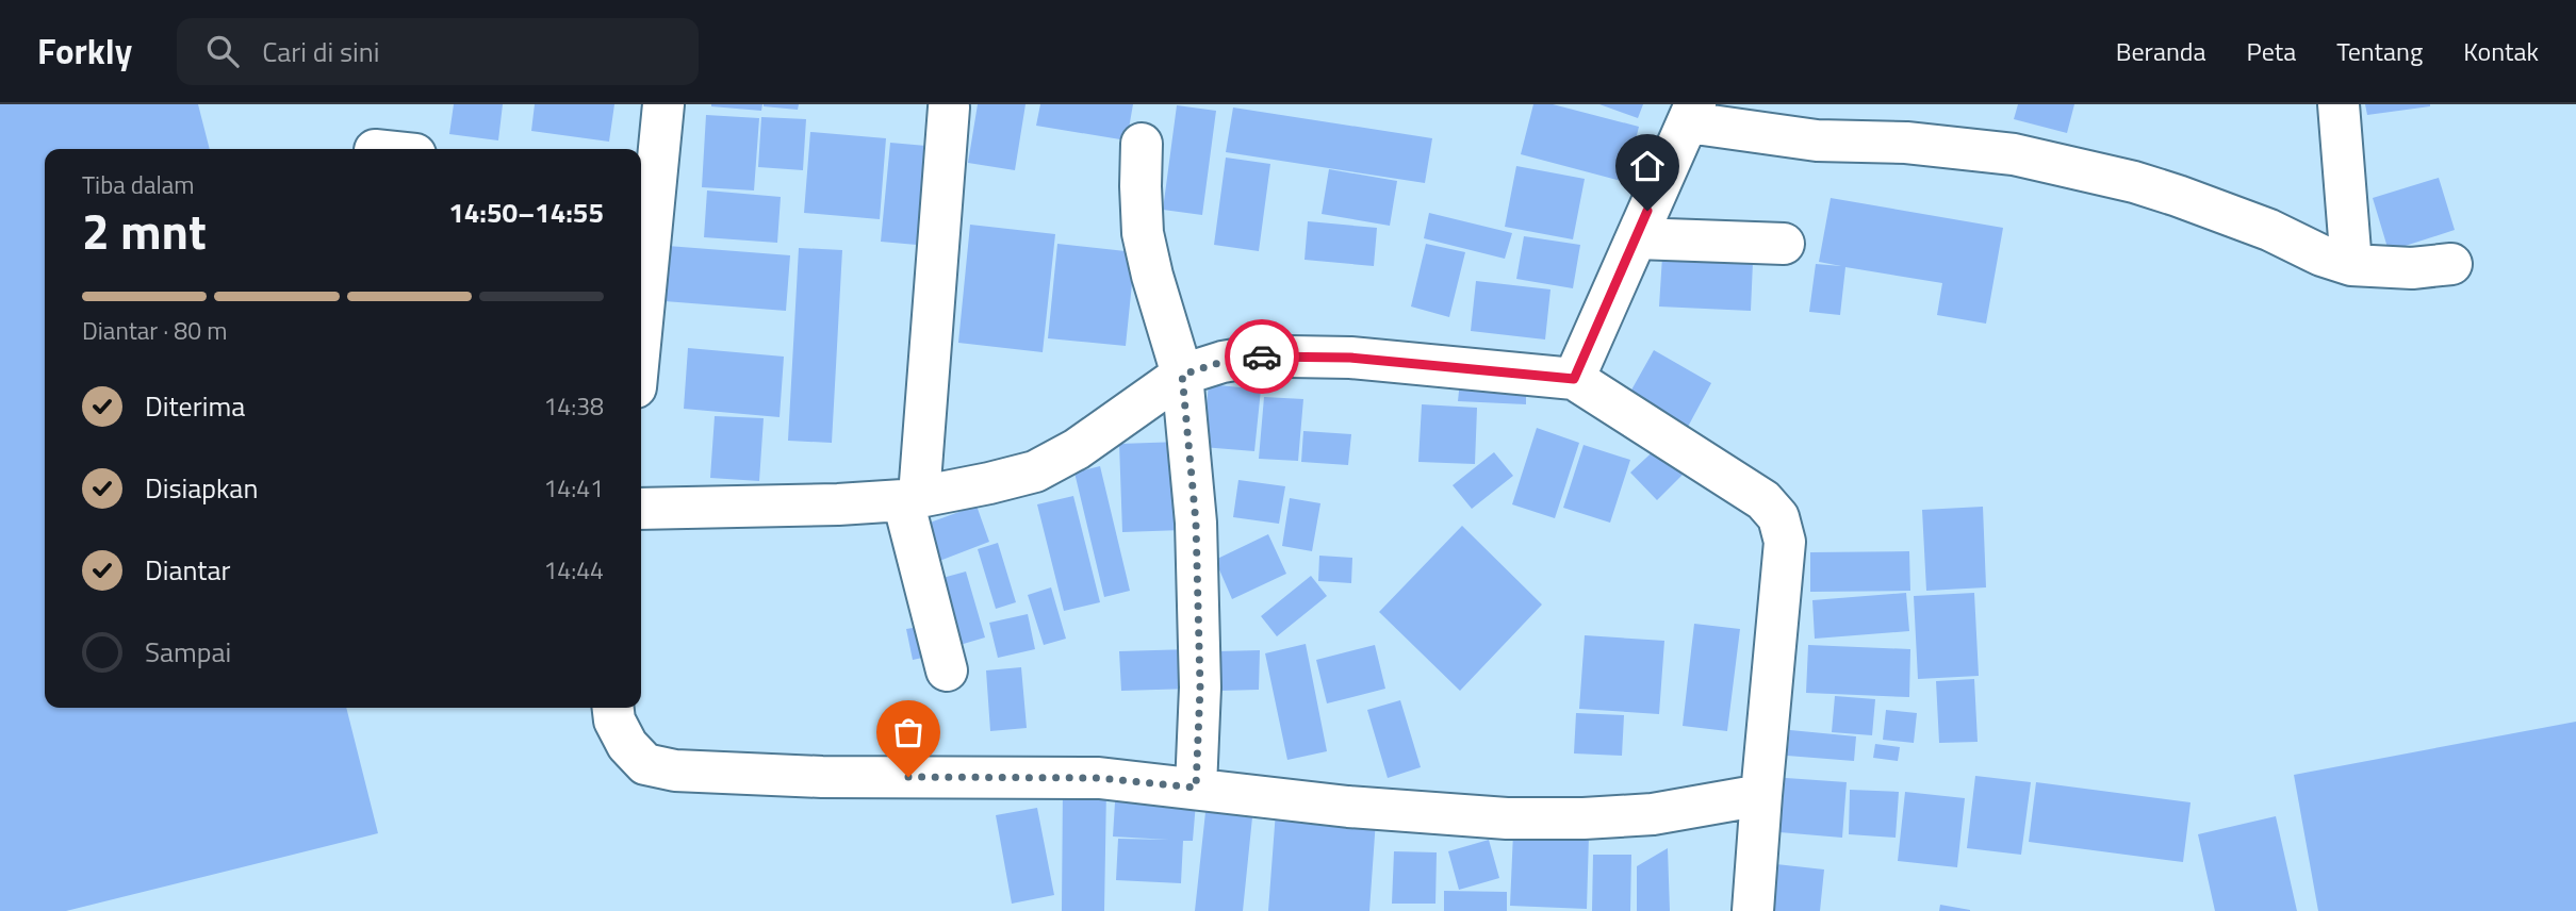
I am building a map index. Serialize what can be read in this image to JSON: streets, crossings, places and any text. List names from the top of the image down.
{
  "page": {
    "header": "Forkly",
    "search": "Cari di sini",
    "nav": [
      "Beranda",
      "Peta",
      "Tentang",
      "Kontak"
    ],
    "heading": ["2 mnt", "Tiba dalam", "14:50–14:55"],
    "bar": "Diantar · 80 m",
    "list": [
      ["Diterima", "14:38"],
      ["Disiapkan", "14:41"],
      ["Diantar", "14:44"],
      "Sampai"
    ]
  }
}
